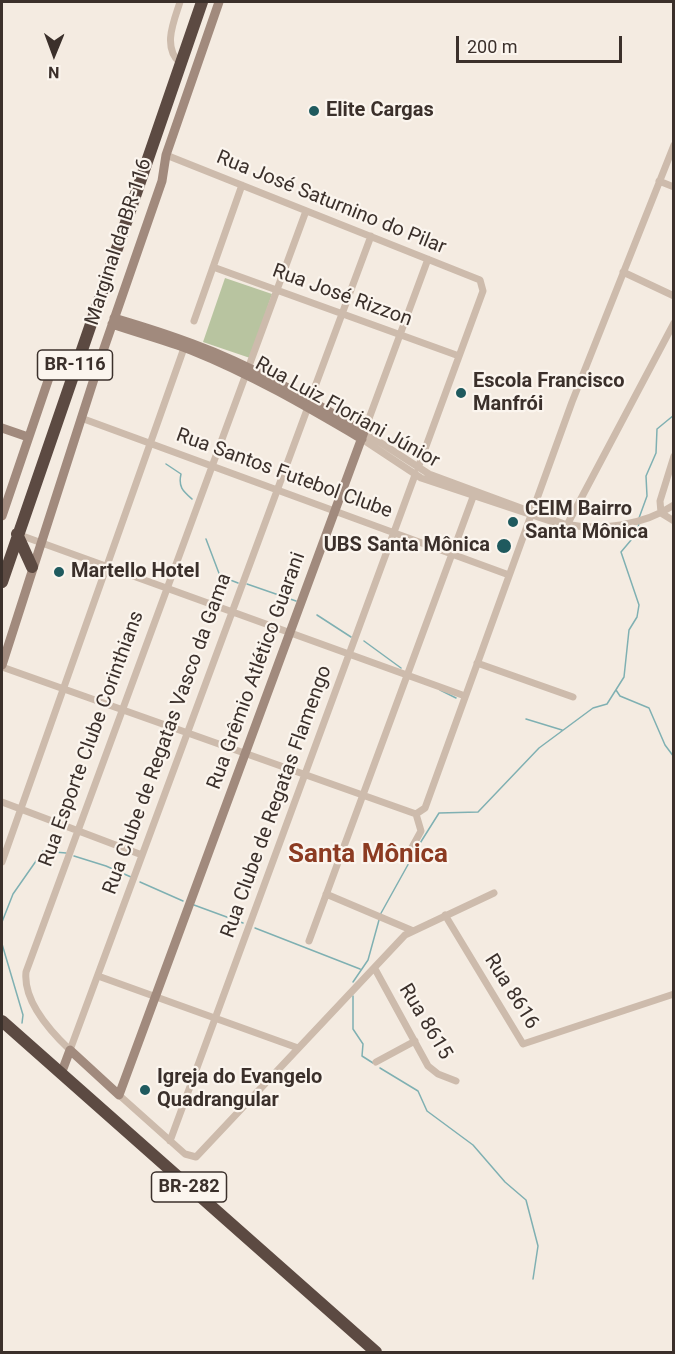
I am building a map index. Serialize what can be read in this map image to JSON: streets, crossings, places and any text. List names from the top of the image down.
{
  "streets": {
    "highway": ["BR-116", "BR-282"],
    "street": [
      "Rua José Saturnino do Pilar",
      "Marginal da BR-116",
      "Rua José Rizzon",
      "Rua Luiz Floriani Júnior",
      "Rua Santos Futebol Clube",
      "Rua Grêmio Atlético Guarani",
      "Rua Clube de Regatas Vasco da Gama",
      "Rua Esporte Clube Corinthians",
      "Rua Clube de Regatas Flamengo",
      "Rua 8616",
      "Rua 8615"
    ]
  },
  "crossings": [
    ["Rua José Saturnino do Pilar", "Marginal da BR-116"],
    ["Rua José Saturnino do Pilar", "Rua Grêmio Atlético Guarani"],
    ["Rua José Saturnino do Pilar", "Rua Clube de Regatas Vasco da Gama"],
    ["Rua José Saturnino do Pilar", "Rua Esporte Clube Corinthians"],
    ["Rua José Saturnino do Pilar", "Rua Clube de Regatas Flamengo"],
    ["Marginal da BR-116", "Rua Luiz Floriani Júnior"],
    ["Marginal da BR-116", "Rua Santos Futebol Clube"],
    ["Rua José Rizzon", "Rua Grêmio Atlético Guarani"],
    ["Rua José Rizzon", "Rua Clube de Regatas Vasco da Gama"],
    ["Rua José Rizzon", "Rua Esporte Clube Corinthians"],
    ["Rua José Rizzon", "Rua Clube de Regatas Flamengo"],
    ["Rua Luiz Floriani Júnior", "Rua Grêmio Atlético Guarani"],
    ["Rua Luiz Floriani Júnior", "Rua Clube de Regatas Vasco da Gama"],
    ["Rua Luiz Floriani Júnior", "Rua Esporte Clube Corinthians"],
    ["Rua Luiz Floriani Júnior", "Rua Clube de Regatas Flamengo"],
    ["Rua Santos Futebol Clube", "Rua Grêmio Atlético Guarani"],
    ["Rua Santos Futebol Clube", "Rua Clube de Regatas Vasco da Gama"],
    ["Rua Santos Futebol Clube", "Rua Esporte Clube Corinthians"],
    ["Rua Santos Futebol Clube", "Rua Clube de Regatas Flamengo"],
    ["Rua Grêmio Atlético Guarani", "Rua Esporte Clube Corinthians"],
    ["Rua Clube de Regatas Vasco da Gama", "Rua Esporte Clube Corinthians"],
    ["Rua Clube de Regatas Vasco da Gama", "BR-282"],
    ["Rua Esporte Clube Corinthians", "Rua Clube de Regatas Flamengo"]
  ],
  "districts": ["Santa Mônica"],
  "places": [
    "Elite Cargas",
    "Escola Francisco Manfrói",
    "CEIM Bairro Santa Mônica",
    "UBS Santa Mônica",
    "Martello Hotel",
    "Igreja do Evangelo Quadrangular"
  ],
  "scale_bar": "200 m",
  "north": "bottom"
}
